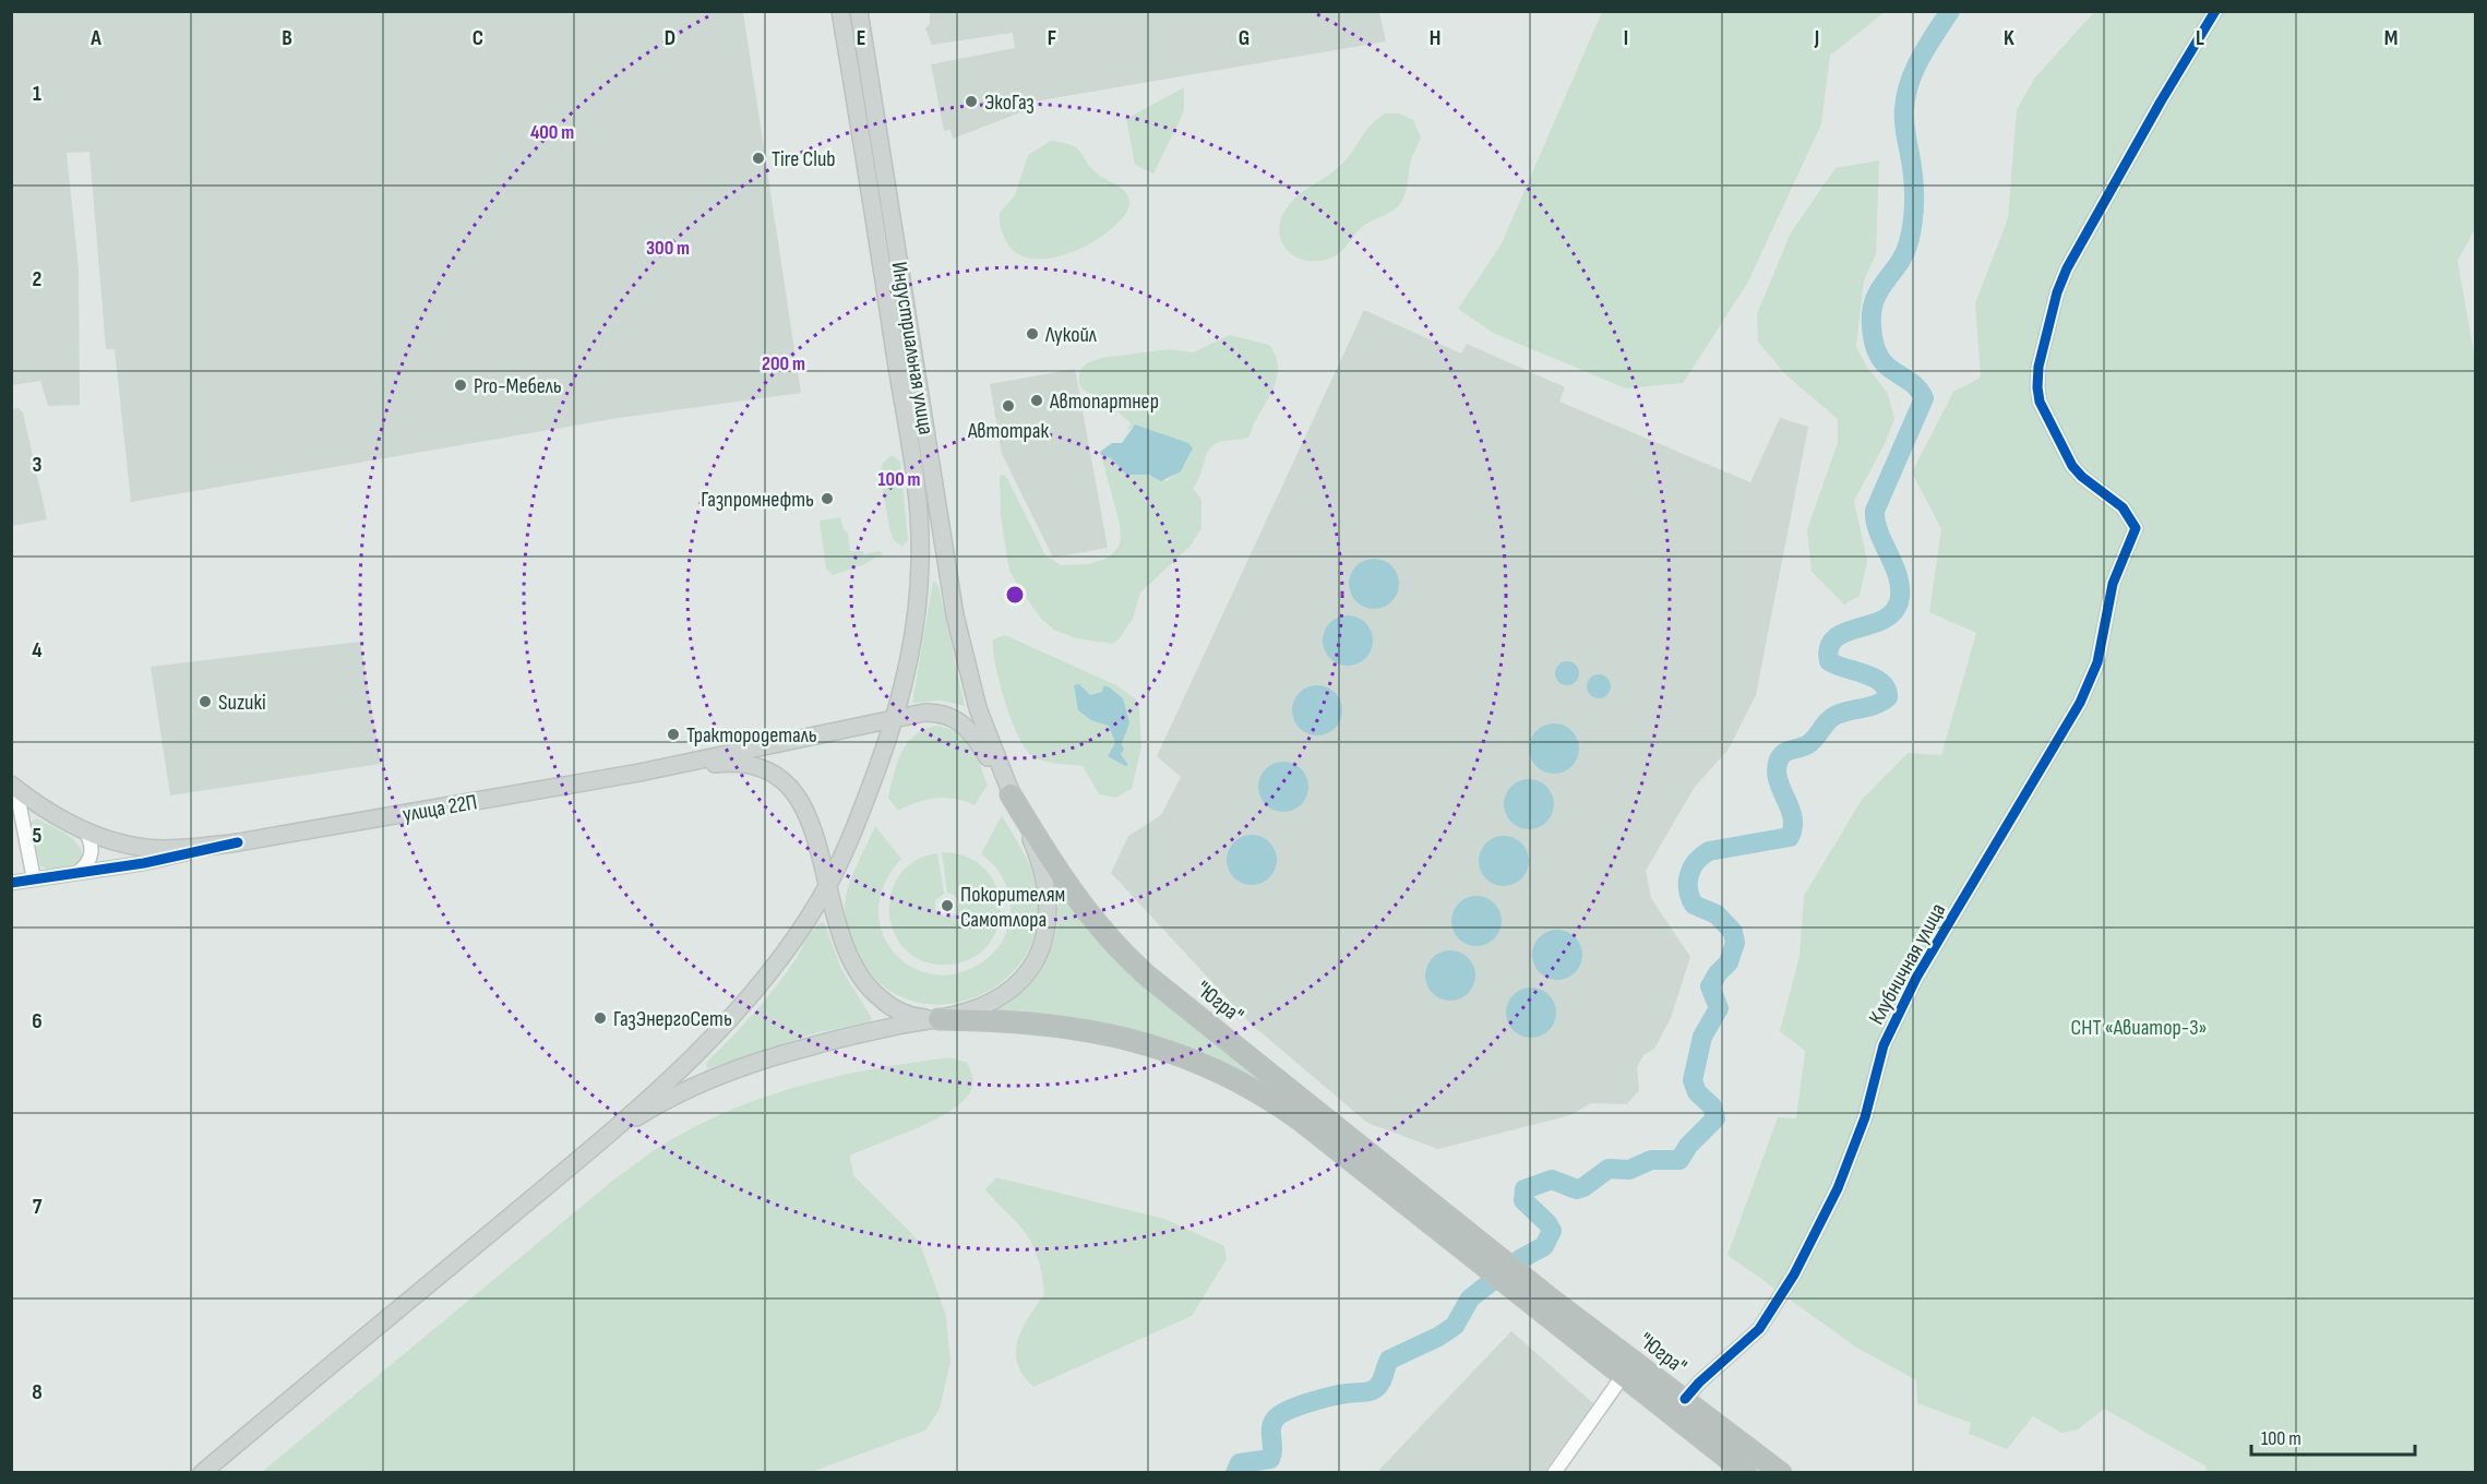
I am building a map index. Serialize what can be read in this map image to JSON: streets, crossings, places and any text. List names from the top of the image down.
{
  "streets": {
    "highway": ["\"Югра\""],
    "main road": ["Индустриальная улица", "улица 22П"],
    "street": ["Клубничная улица"]
  },
  "crossings": [
    ["Индустриальная улица", "улица 22П"],
    ["Индустриальная улица", "\"Югра\""],
    ["улица 22П", "\"Югра\""],
    ["Клубничная улица", "\"Югра\""]
  ],
  "parks": ["СНТ «Авиатор-3»"],
  "places": [
    "ЭкоГаз",
    "Tire Club",
    "Лукойл",
    "Pro-Мебель",
    "Автопартнер",
    "Автотрак",
    "Газпромнефть",
    "Suzuki",
    "Трактородеталь",
    "Покорителям Самотлора",
    "ГазЭнергоСеть"
  ],
  "scale_bar": "100 m",
  "grid": {
    "columns": [
      "A",
      "B",
      "C",
      "D",
      "E",
      "F",
      "G",
      "H",
      "I",
      "J",
      "K",
      "L",
      "M"
    ],
    "rows": [
      "1",
      "2",
      "3",
      "4",
      "5",
      "6",
      "7",
      "8"
    ]
  },
  "rings": [
    "400 m",
    "300 m",
    "200 m",
    "100 m"
  ]
}
